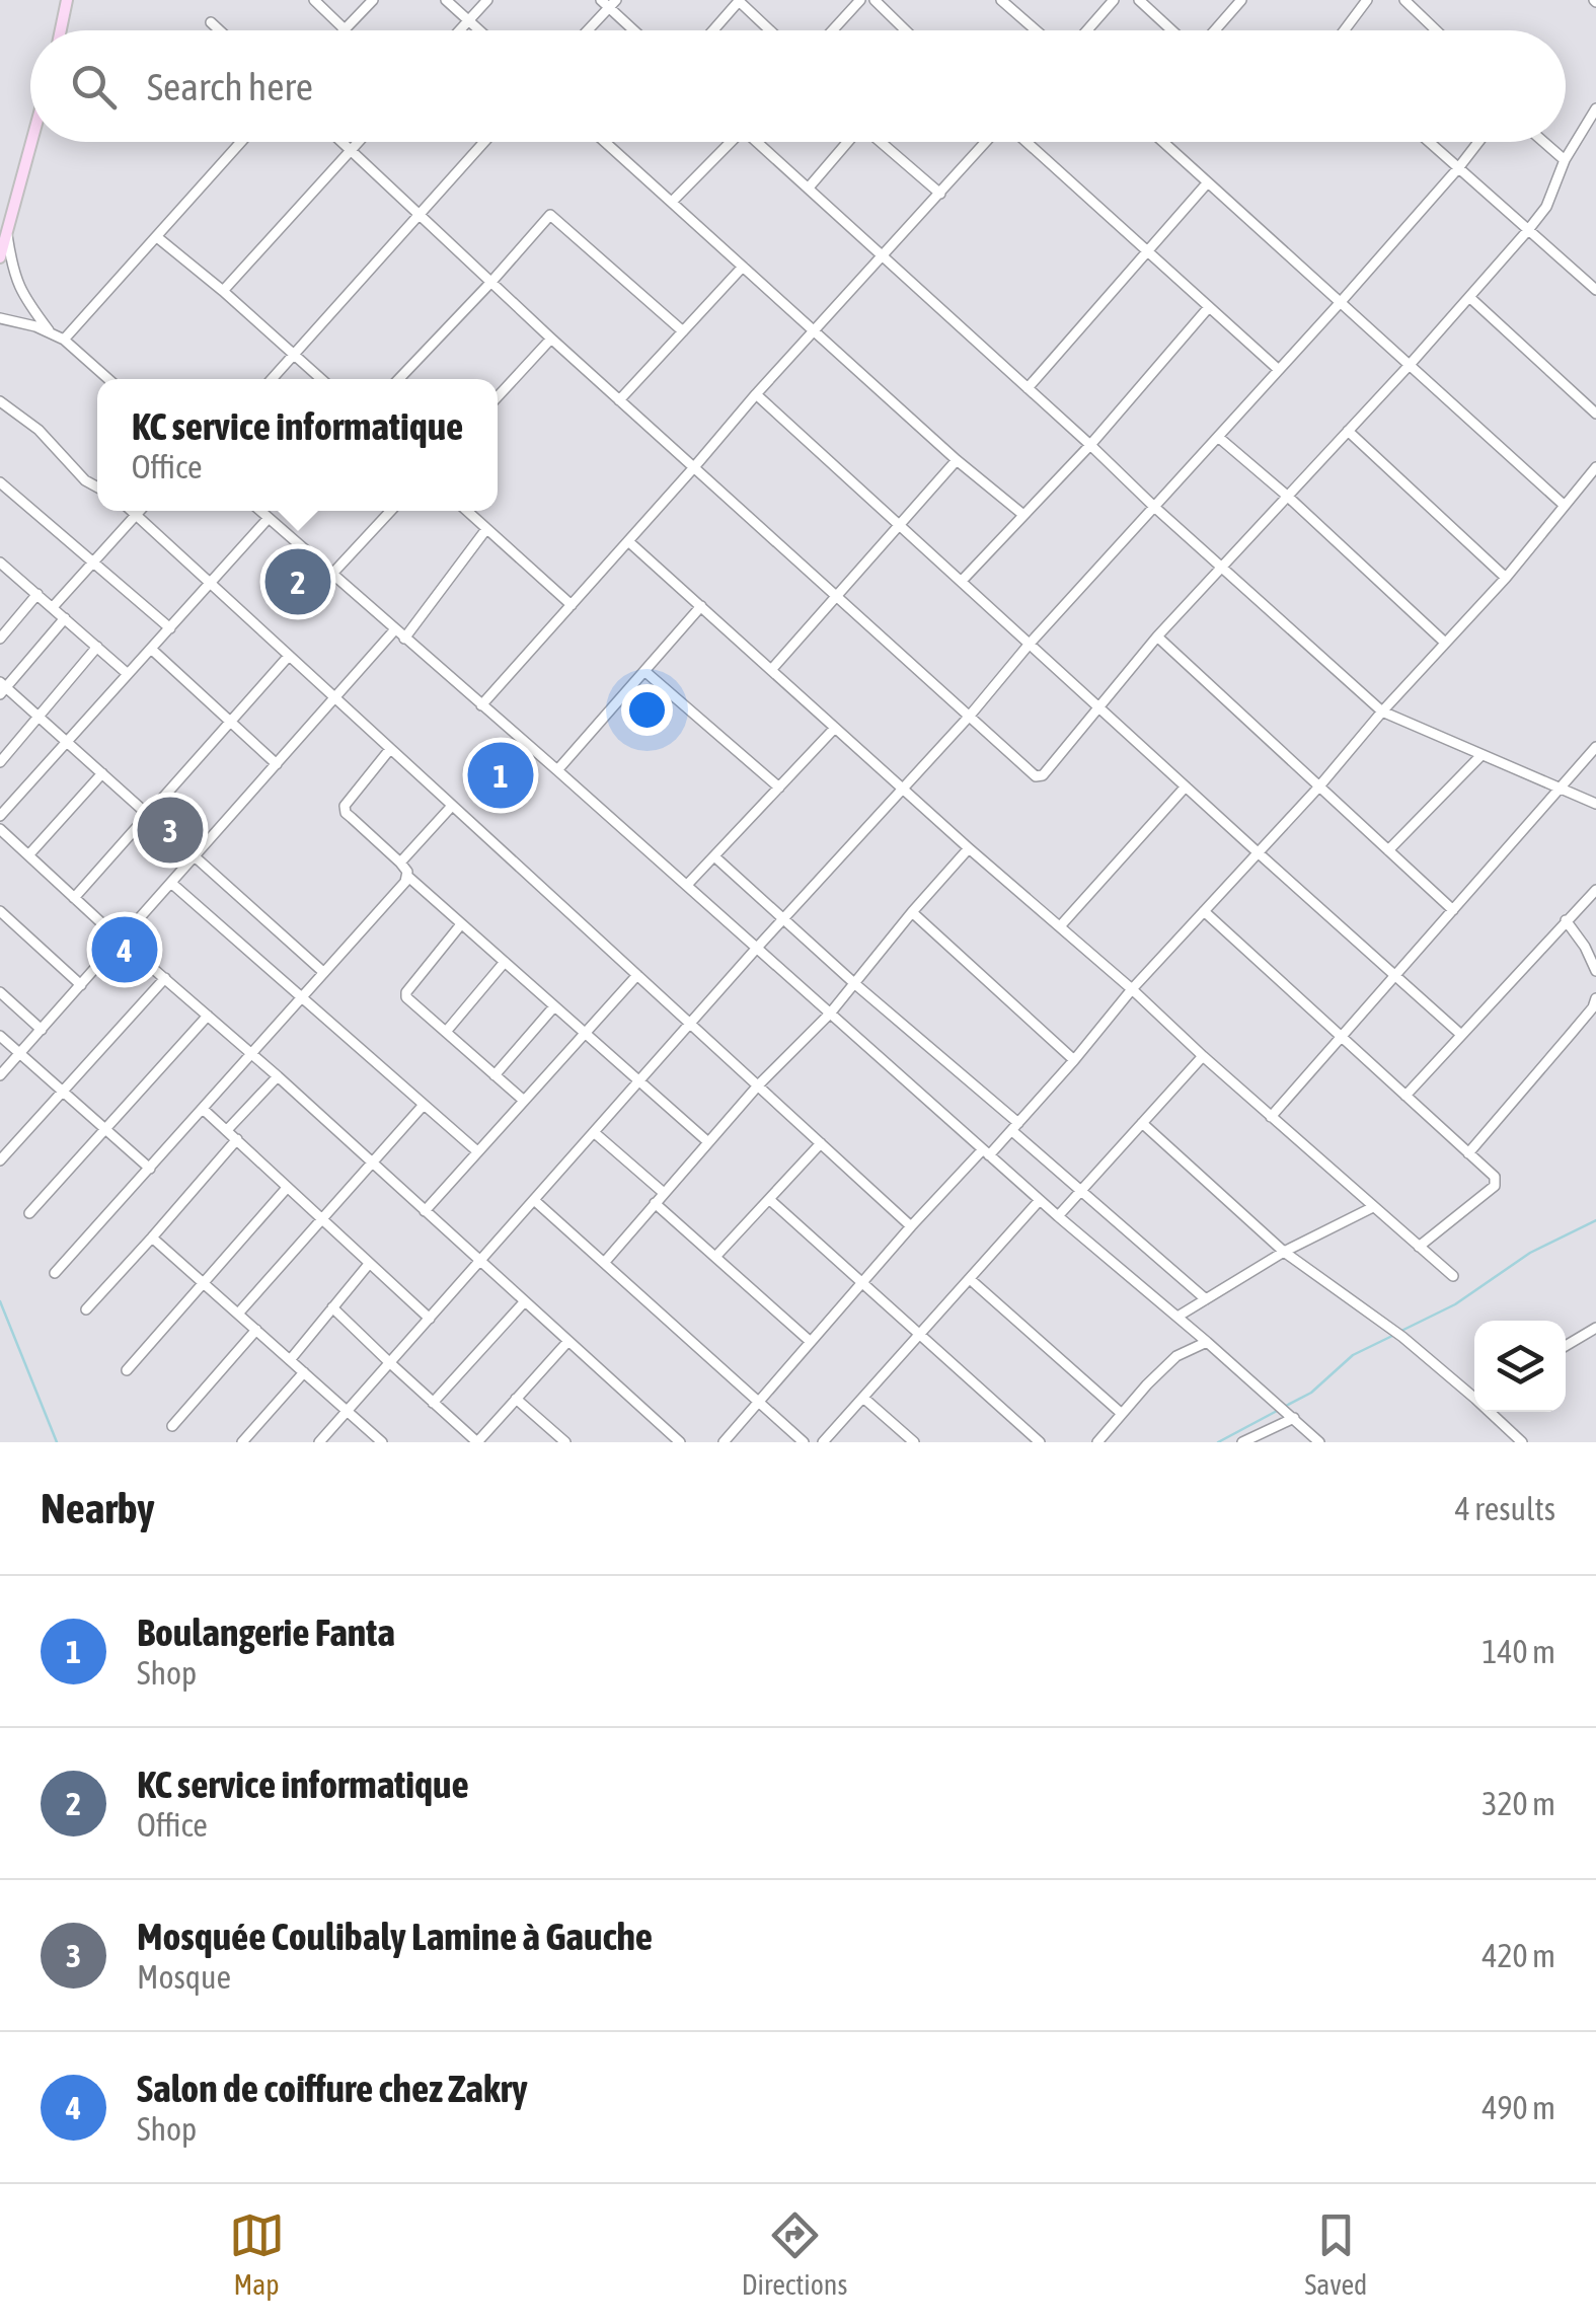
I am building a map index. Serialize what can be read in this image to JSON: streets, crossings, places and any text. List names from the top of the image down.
{
  "page": {
    "search": "Search here",
    "popup": ["KC service informatique", "Office"],
    "pins": [
      "2",
      "1",
      "3",
      "4"
    ],
    "heading": ["Nearby", "4 results"],
    "list": [
      {
        "mark": "1",
        "name": "Boulangerie Fanta",
        "note": "Shop",
        "value": "140 m"
      },
      {
        "mark": "2",
        "name": "KC service informatique",
        "note": "Office",
        "value": "320 m"
      },
      {
        "mark": "3",
        "name": "Mosquée Coulibaly Lamine à Gauche",
        "note": "Mosque",
        "value": "420 m"
      },
      {
        "mark": "4",
        "name": "Salon de coiffure chez Zakry",
        "note": "Shop",
        "value": "490 m"
      }
    ],
    "nav": ["Map", "Directions", "Saved"]
  }
}
